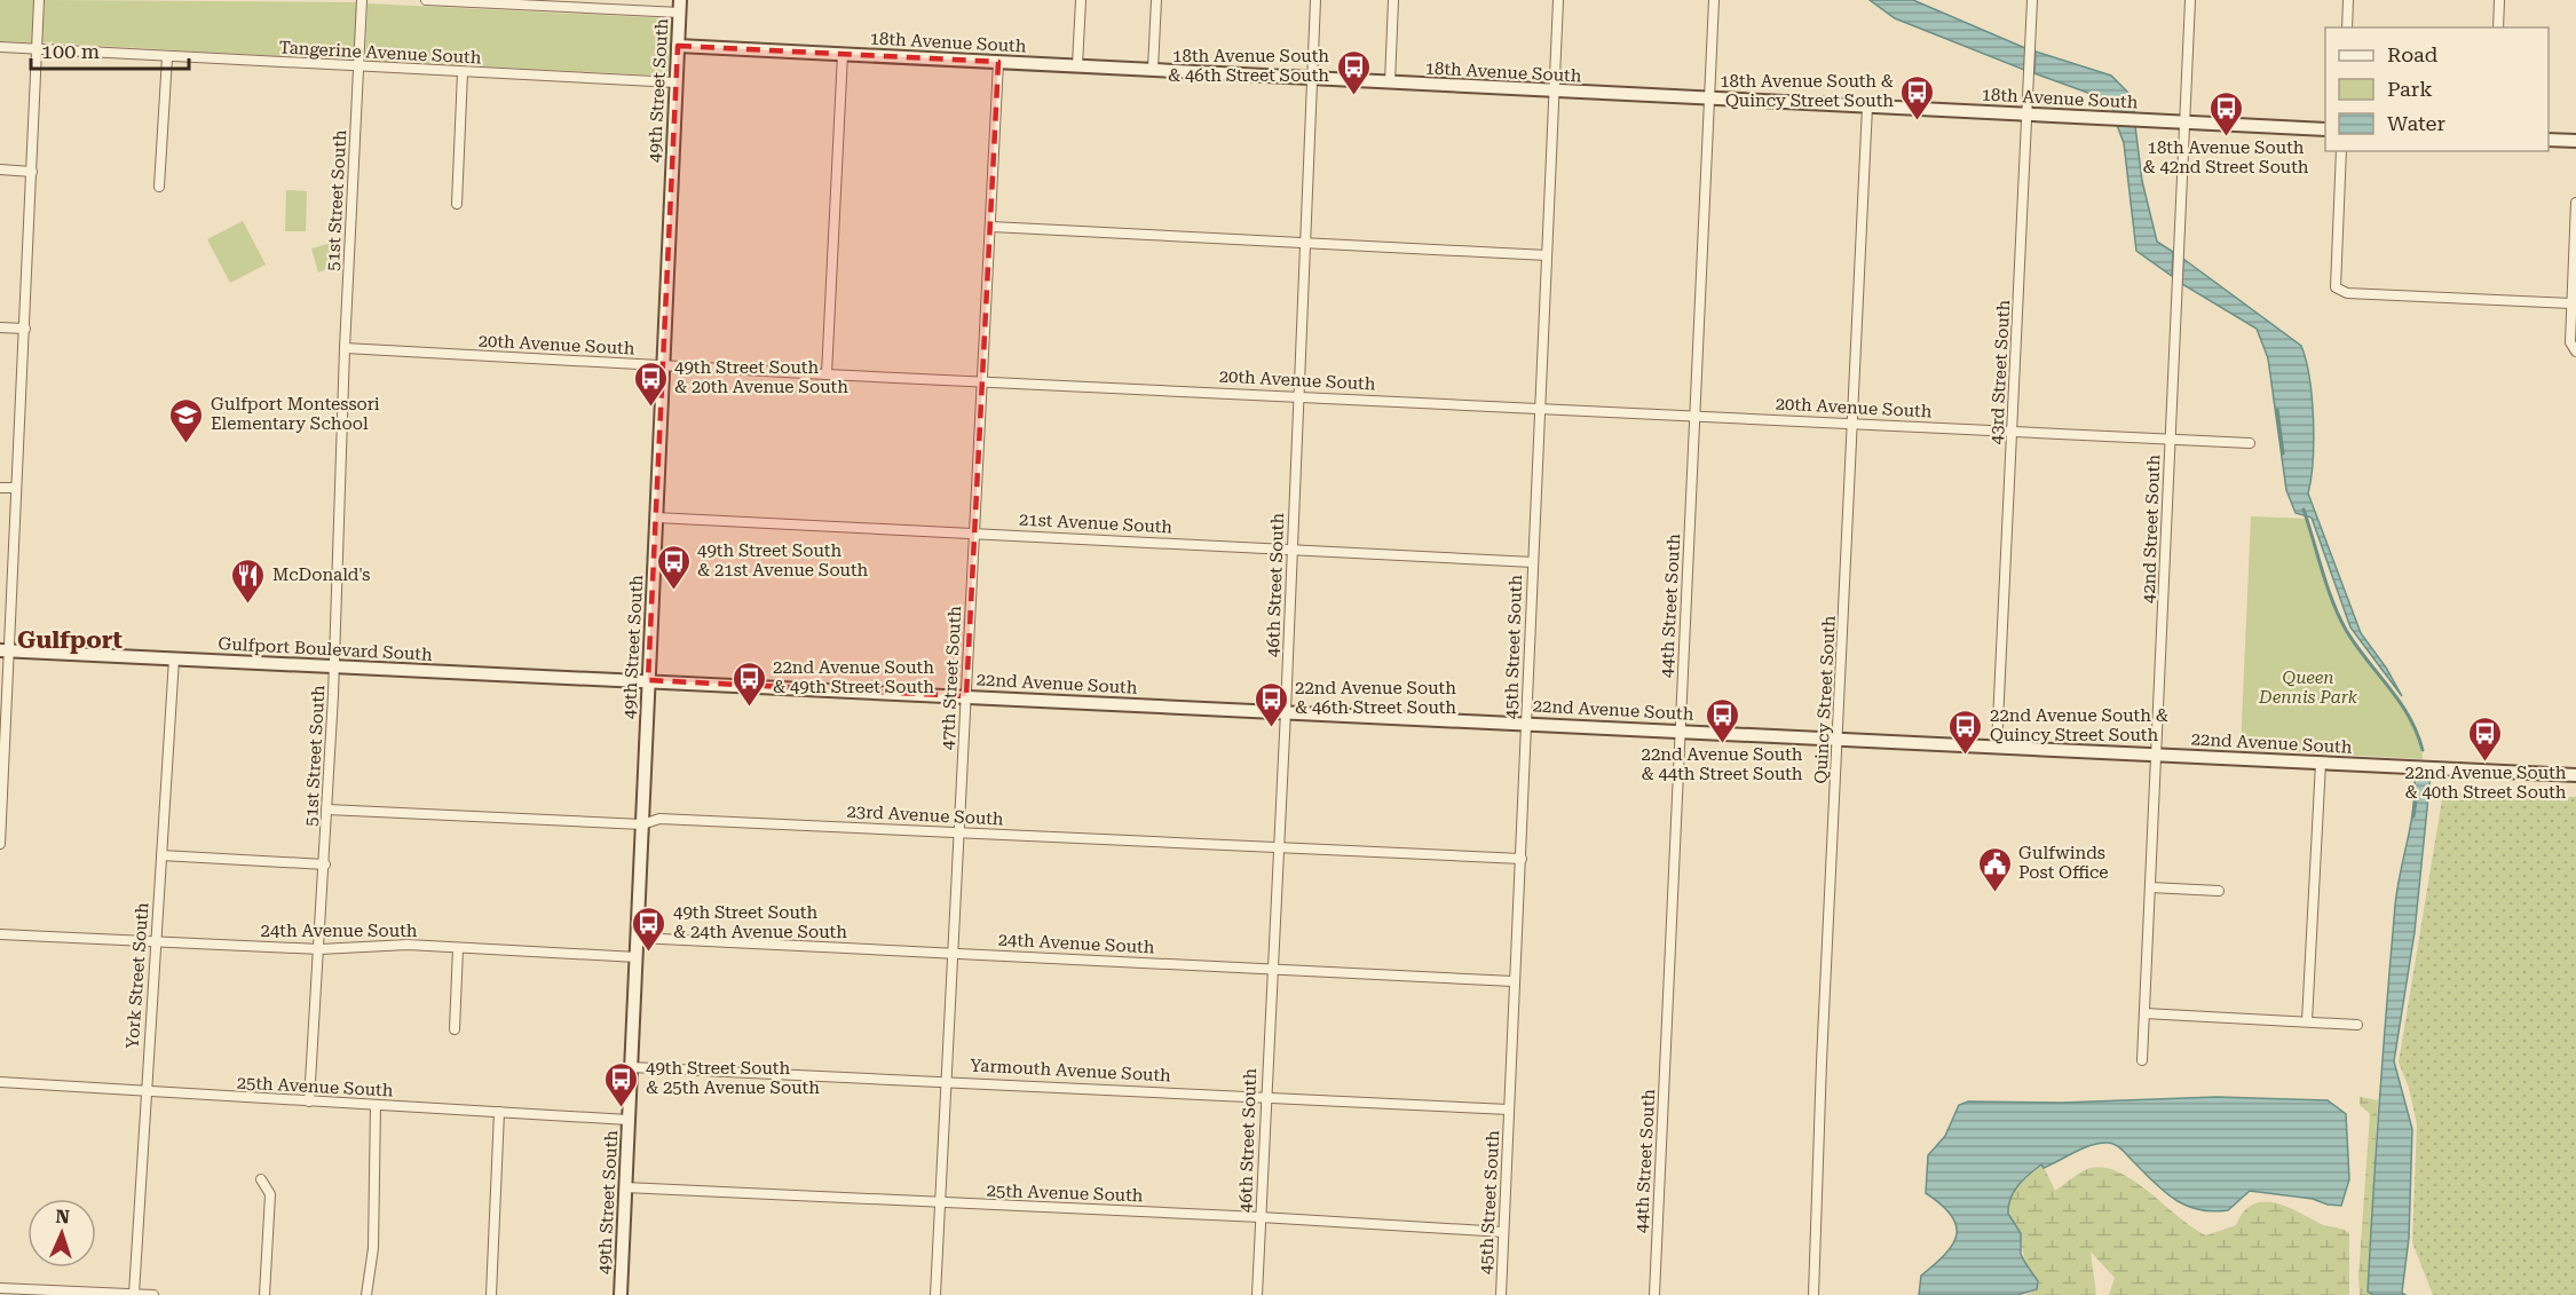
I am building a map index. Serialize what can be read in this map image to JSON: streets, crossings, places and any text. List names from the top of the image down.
{
  "streets": {
    "main road": [
      "18th Avenue South",
      "49th Street South",
      "Gulfport Boulevard South",
      "22nd Avenue South"
    ],
    "street": [
      "Tangerine Avenue South",
      "51st Street South",
      "20th Avenue South",
      "43rd Street South",
      "21st Avenue South",
      "42nd Street South",
      "46th Street South",
      "44th Street South",
      "45th Street South",
      "47th Street South",
      "Quincy Street South",
      "23rd Avenue South",
      "24th Avenue South",
      "York Street South",
      "Yarmouth Avenue South",
      "25th Avenue South"
    ]
  },
  "crossings": [
    ["18th Avenue South", "49th Street South"],
    ["18th Avenue South", "43rd Street South"],
    ["18th Avenue South", "42nd Street South"],
    ["18th Avenue South", "46th Street South"],
    ["18th Avenue South", "44th Street South"],
    ["18th Avenue South", "45th Street South"],
    ["18th Avenue South", "47th Street South"],
    ["18th Avenue South", "Quincy Street South"],
    ["Tangerine Avenue South", "49th Street South"],
    ["Tangerine Avenue South", "51st Street South"],
    ["49th Street South", "20th Avenue South"],
    ["49th Street South", "21st Avenue South"],
    ["49th Street South", "Gulfport Boulevard South"],
    ["49th Street South", "22nd Avenue South"],
    ["49th Street South", "23rd Avenue South"],
    ["49th Street South", "24th Avenue South"],
    ["49th Street South", "Yarmouth Avenue South"],
    ["49th Street South", "25th Avenue South"],
    ["51st Street South", "20th Avenue South"],
    ["51st Street South", "Gulfport Boulevard South"],
    ["51st Street South", "23rd Avenue South"],
    ["51st Street South", "24th Avenue South"],
    ["51st Street South", "25th Avenue South"],
    ["20th Avenue South", "43rd Street South"],
    ["20th Avenue South", "42nd Street South"],
    ["20th Avenue South", "46th Street South"],
    ["20th Avenue South", "44th Street South"],
    ["20th Avenue South", "45th Street South"],
    ["20th Avenue South", "47th Street South"],
    ["20th Avenue South", "Quincy Street South"],
    ["43rd Street South", "22nd Avenue South"],
    ["21st Avenue South", "46th Street South"],
    ["21st Avenue South", "45th Street South"],
    ["21st Avenue South", "47th Street South"],
    ["42nd Street South", "22nd Avenue South"],
    ["46th Street South", "22nd Avenue South"],
    ["46th Street South", "23rd Avenue South"],
    ["46th Street South", "24th Avenue South"],
    ["46th Street South", "Yarmouth Avenue South"],
    ["46th Street South", "25th Avenue South"],
    ["44th Street South", "22nd Avenue South"],
    ["45th Street South", "22nd Avenue South"],
    ["45th Street South", "23rd Avenue South"],
    ["45th Street South", "24th Avenue South"],
    ["45th Street South", "Yarmouth Avenue South"],
    ["45th Street South", "25th Avenue South"],
    ["Gulfport Boulevard South", "22nd Avenue South"],
    ["Gulfport Boulevard South", "York Street South"],
    ["47th Street South", "22nd Avenue South"],
    ["47th Street South", "23rd Avenue South"],
    ["47th Street South", "24th Avenue South"],
    ["47th Street South", "Yarmouth Avenue South"],
    ["47th Street South", "25th Avenue South"],
    ["22nd Avenue South", "Quincy Street South"],
    ["24th Avenue South", "York Street South"],
    ["York Street South", "25th Avenue South"]
  ],
  "districts": ["Gulfport"],
  "parks": ["Queen Dennis Park"],
  "places": {
    "bus stop": [
      "18th Avenue South & 46th Street South",
      "18th Avenue South & Quincy Street South",
      "18th Avenue South & 42nd Street South",
      "49th Street South & 20th Avenue South",
      "49th Street South & 21st Avenue South",
      "22nd Avenue South & 49th Street South",
      "22nd Avenue South & 46th Street South",
      "22nd Avenue South & 44th Street South",
      "22nd Avenue South & Quincy Street South",
      "22nd Avenue South & 40th Street South",
      "49th Street South & 24th Avenue South",
      "49th Street South & 25th Avenue South"
    ],
    "school or university": ["Gulfport Montessori Elementary School"],
    "restaurant": ["McDonald's"],
    "public building": ["Gulfwinds Post Office"]
  },
  "legend": ["Road", "Park", "Water"],
  "scale_bar": "100 m",
  "north": "top"
}
